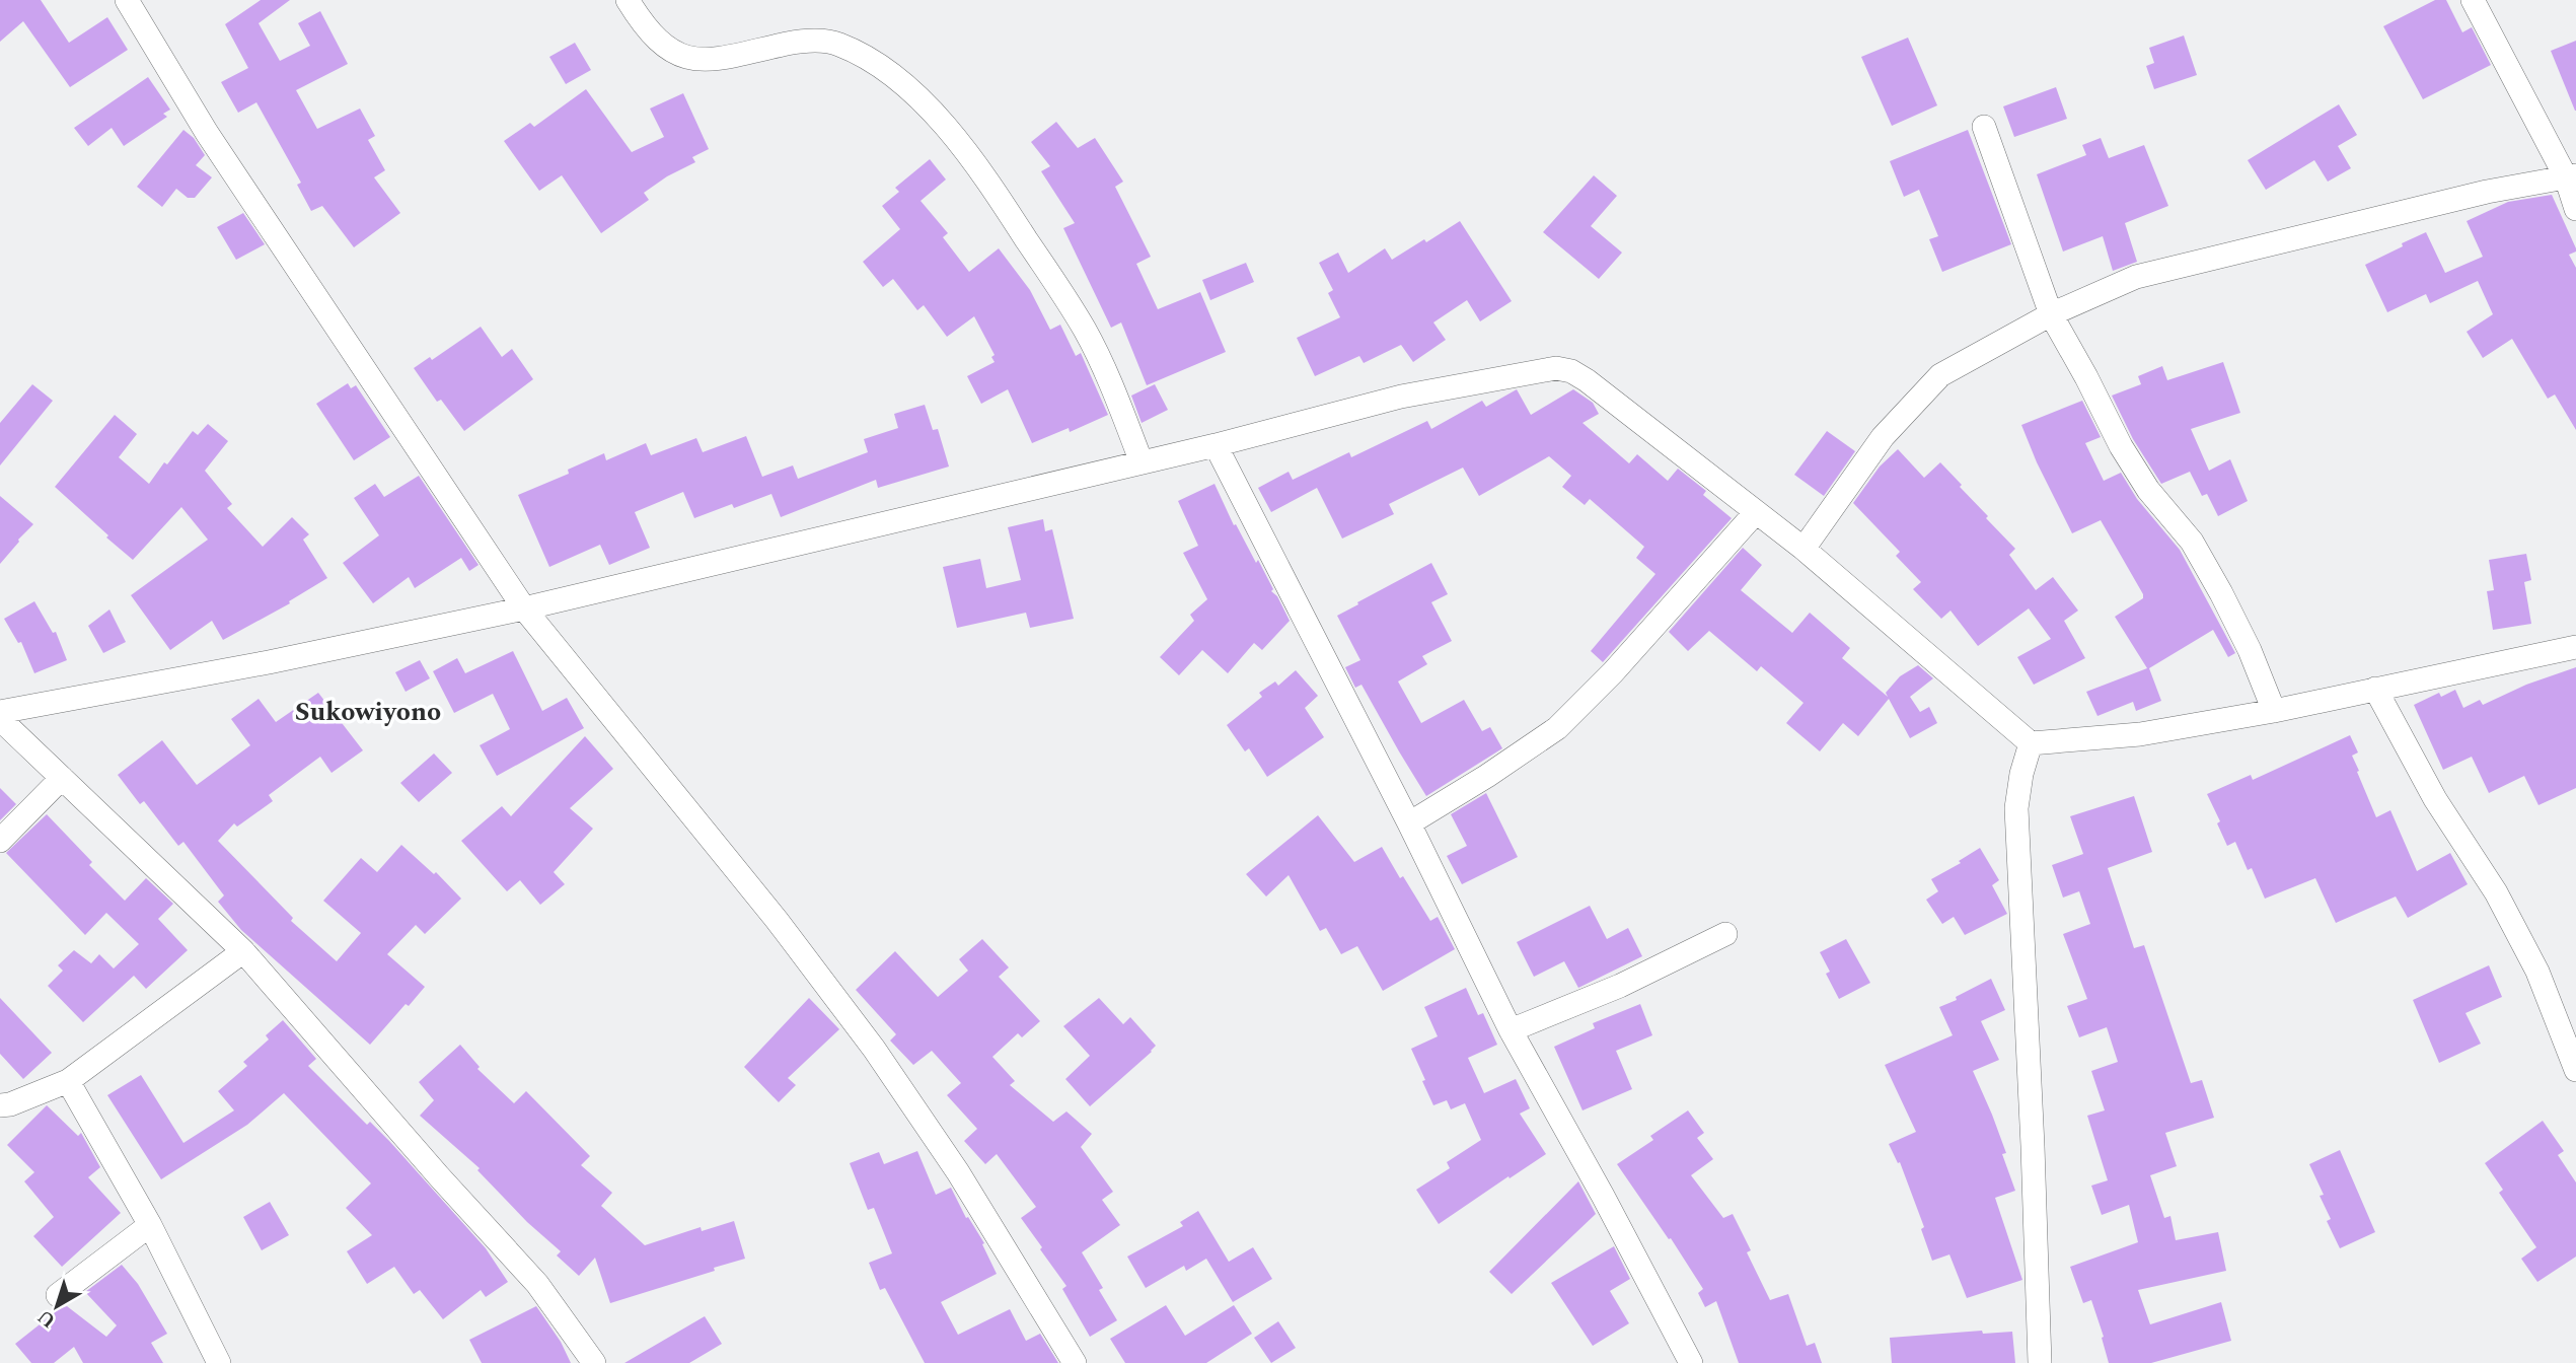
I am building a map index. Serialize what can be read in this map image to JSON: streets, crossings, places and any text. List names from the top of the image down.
{
  "districts": ["Sukowiyono"],
  "north": "bottom left"
}
